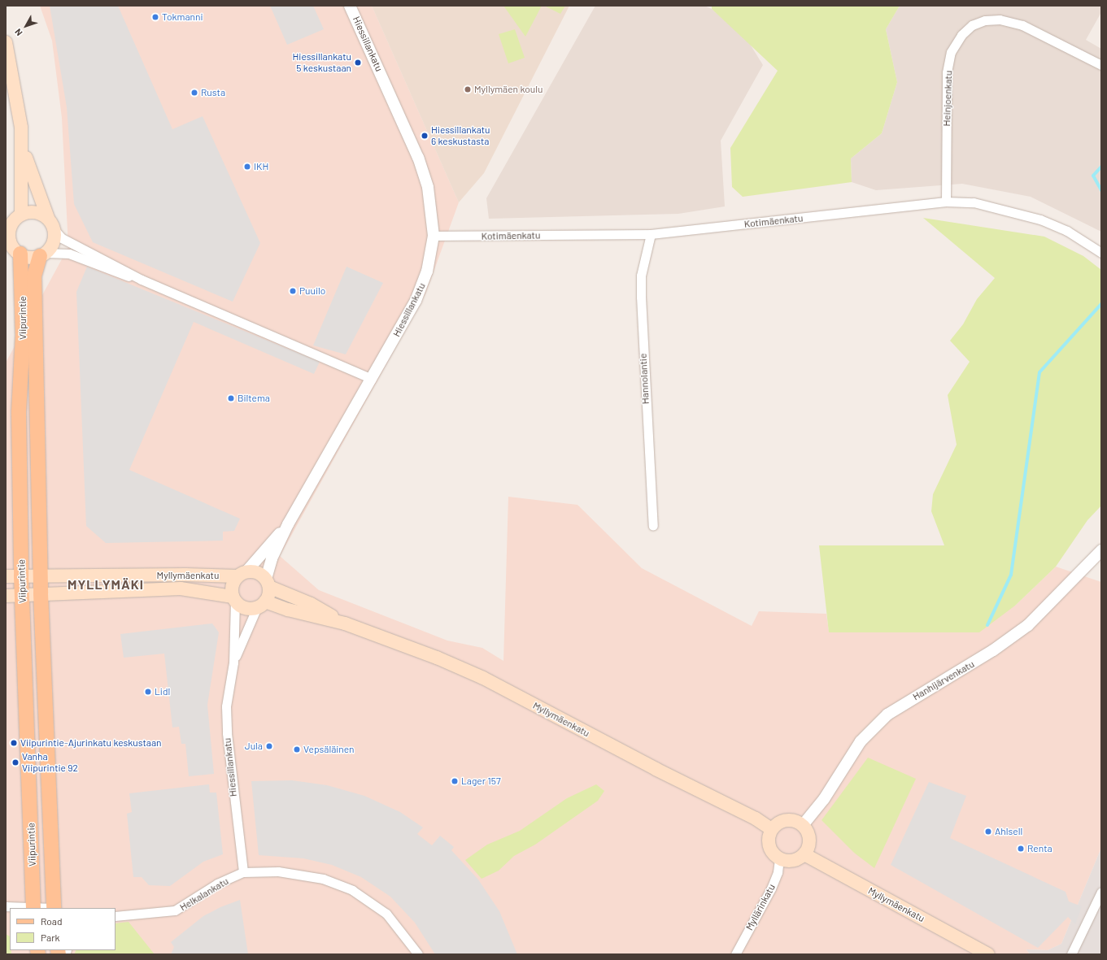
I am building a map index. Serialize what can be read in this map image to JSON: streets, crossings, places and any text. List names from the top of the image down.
{
  "streets": {
    "main road": ["Viipurintie", "Myllymäenkatu"],
    "street": [
      "Hiessillankatu",
      "Heinjoenkatu",
      "Kotimäenkatu",
      "Hannolantie",
      "Hanhijärvenkatu",
      "Helkalankatu",
      "Myllärinkatu"
    ]
  },
  "crossings": [
    ["Hiessillankatu", "Kotimäenkatu"],
    ["Hiessillankatu", "Myllymäenkatu"],
    ["Hiessillankatu", "Helkalankatu"],
    ["Heinjoenkatu", "Kotimäenkatu"],
    ["Kotimäenkatu", "Hannolantie"],
    ["Viipurintie", "Myllymäenkatu"],
    ["Myllymäenkatu", "Hanhijärvenkatu"],
    ["Myllymäenkatu", "Myllärinkatu"],
    ["Hanhijärvenkatu", "Myllärinkatu"]
  ],
  "districts": ["MYLLYMÄKI"],
  "places": [
    "Tokmanni",
    "Hiessillankatu 5 keskustaan",
    "Myllymäen koulu",
    "Rusta",
    "Hiessillankatu 6 keskustasta",
    "IKH",
    "Puuilo",
    "Biltema",
    "Lidl",
    "Viipurintie-Ajurinkatu keskustaan",
    "Jula",
    "Vepsäläinen",
    "Vanha Viipurintie 92",
    "Lager 157",
    "Ahlsell",
    "Renta"
  ],
  "legend": ["Road", "Park"],
  "north": "bottom left"
}
